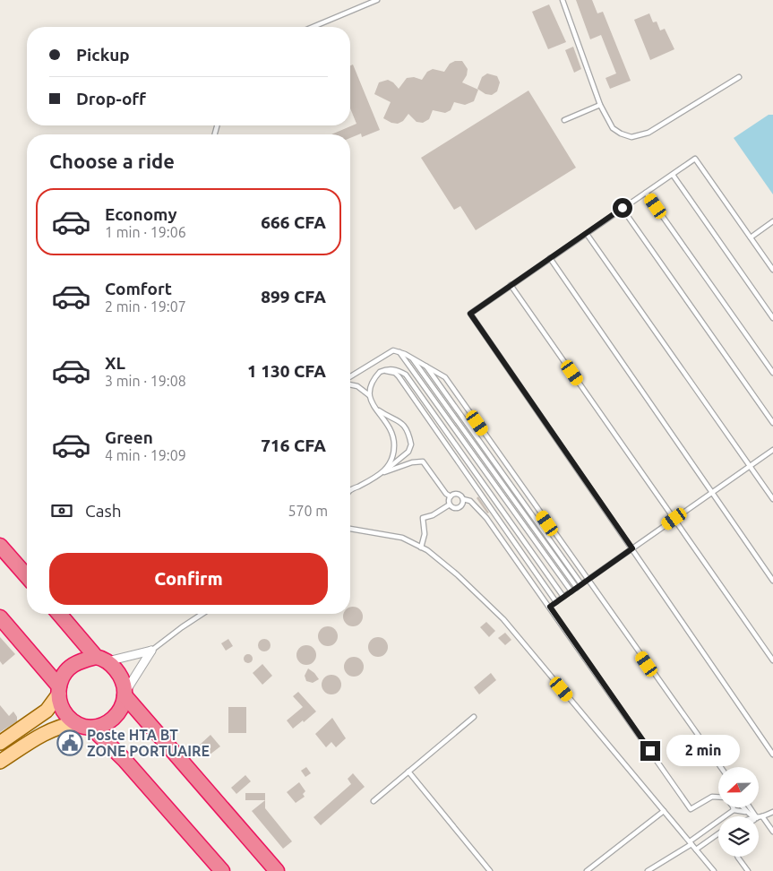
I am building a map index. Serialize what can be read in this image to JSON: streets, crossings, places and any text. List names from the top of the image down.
{
  "places": {
    "public building": ["Poste HTA BT ZONE PORTUAIRE"]
  },
  "north": "left",
  "page": {
    "banner": ["Pickup", "Drop-off"],
    "heading": "Choose a ride",
    "list": [
      {
        "name": "Economy",
        "note": "1 min · 19:06",
        "value": "666 CFA"
      },
      {
        "name": "Comfort",
        "note": "2 min · 19:07",
        "value": "899 CFA"
      },
      {
        "name": "XL",
        "note": "3 min · 19:08",
        "value": "1 130 CFA"
      },
      {
        "name": "Green",
        "note": "4 min · 19:09",
        "value": "716 CFA"
      }
    ],
    "pay": ["Cash", "570 m"],
    "buttons": "Confirm",
    "bubble": "2 min"
  }
}
